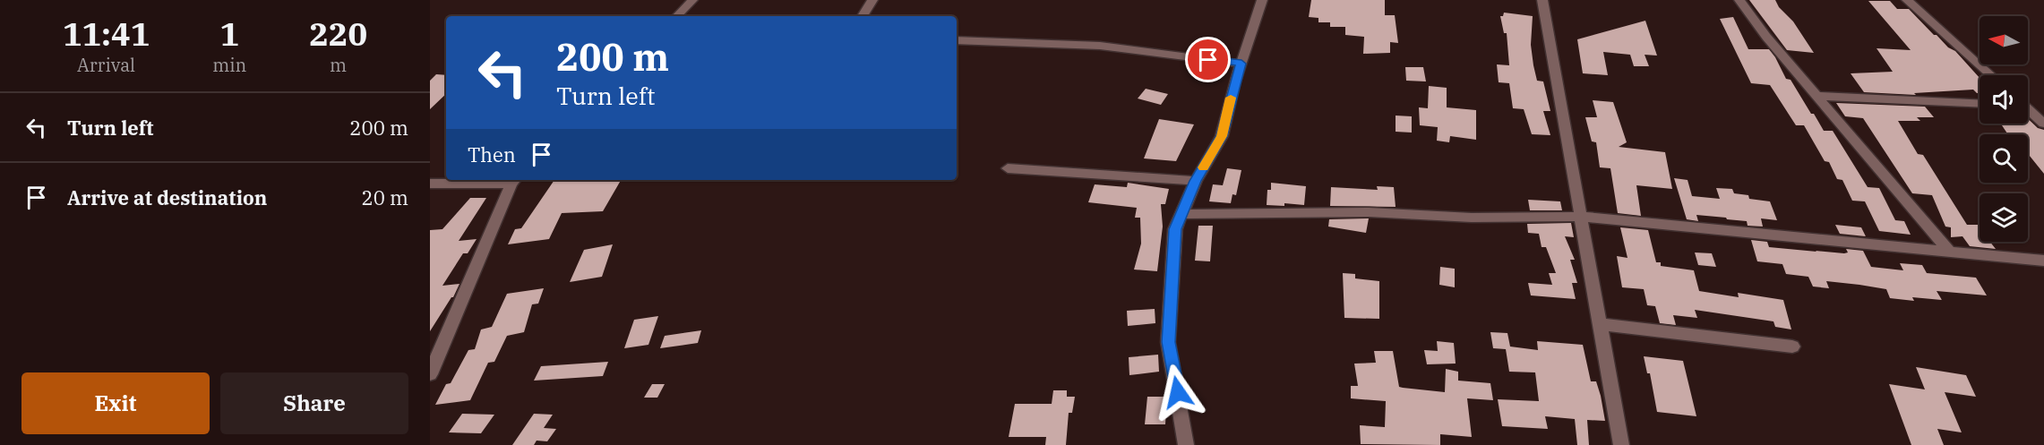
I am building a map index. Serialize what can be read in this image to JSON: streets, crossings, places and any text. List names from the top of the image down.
{
  "north": "left",
  "page": {
    "eta": [
      "11:41",
      "Arrival",
      "1",
      "min",
      "220",
      "m"
    ],
    "turn": ["200 m", "Turn left"],
    "list": [
      {
        "name": "Turn left",
        "value": "200 m"
      },
      {
        "name": "Arrive at destination",
        "value": "20 m"
      }
    ],
    "then": "Then",
    "buttons": ["Exit", "Share"]
  }
}
